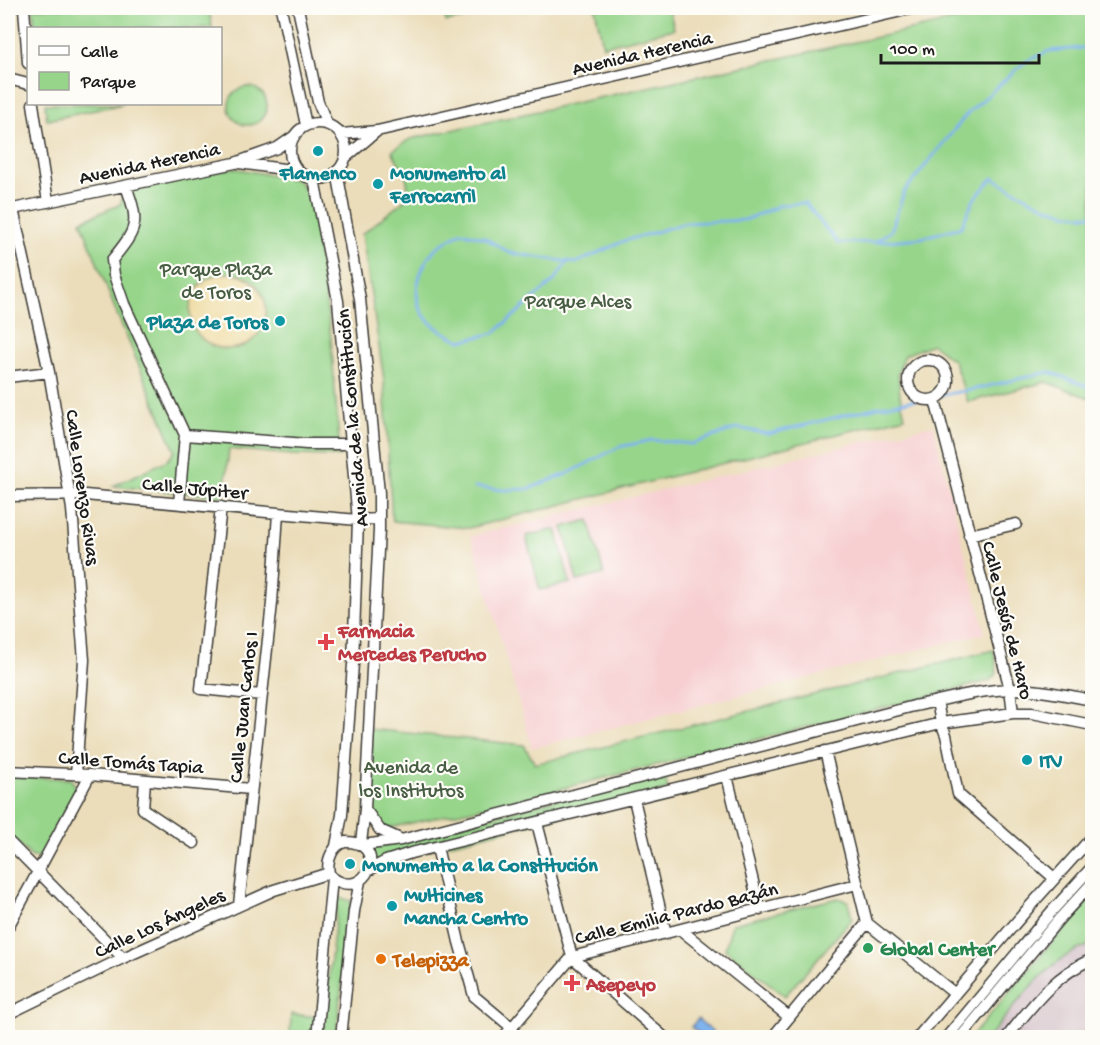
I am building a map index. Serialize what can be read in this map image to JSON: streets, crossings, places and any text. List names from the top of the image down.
{
  "streets": {
    "street": [
      "Avenida Herencia",
      "Avenida de la Constitución",
      "Calle Lorenzo Rivas",
      "Calle Júpiter",
      "Calle Jesús de Haro",
      "Calle Juan Carlos I",
      "Calle Tomás Tapia",
      "Calle Emilia Pardo Bazán",
      "Calle Los Ángeles"
    ]
  },
  "crossings": [
    ["Avenida Herencia", "Avenida de la Constitución"],
    ["Avenida Herencia", "Calle Lorenzo Rivas"],
    ["Avenida de la Constitución", "Calle Júpiter"],
    ["Avenida de la Constitución", "Calle Los Ángeles"],
    ["Calle Lorenzo Rivas", "Calle Júpiter"],
    ["Calle Lorenzo Rivas", "Calle Tomás Tapia"],
    ["Calle Júpiter", "Calle Juan Carlos I"],
    ["Calle Juan Carlos I", "Calle Tomás Tapia"],
    ["Calle Juan Carlos I", "Calle Los Ángeles"]
  ],
  "parks": ["Parque Plaza de Toros", "Parque Alces", "Avenida de los Institutos"],
  "places": {
    "other": [
      "Flamenco",
      "Monumento al Ferrocarril",
      "Plaza de Toros",
      "ITV",
      "Monumento a la Constitución",
      "Multicines Mancha Centro",
      "Global Center",
      "Telepizza"
    ],
    "health": ["Farmacia Mercedes Perucho", "Asepeyo"]
  },
  "legend": ["Calle", "Parque"],
  "scale_bar": "100 m"
}
